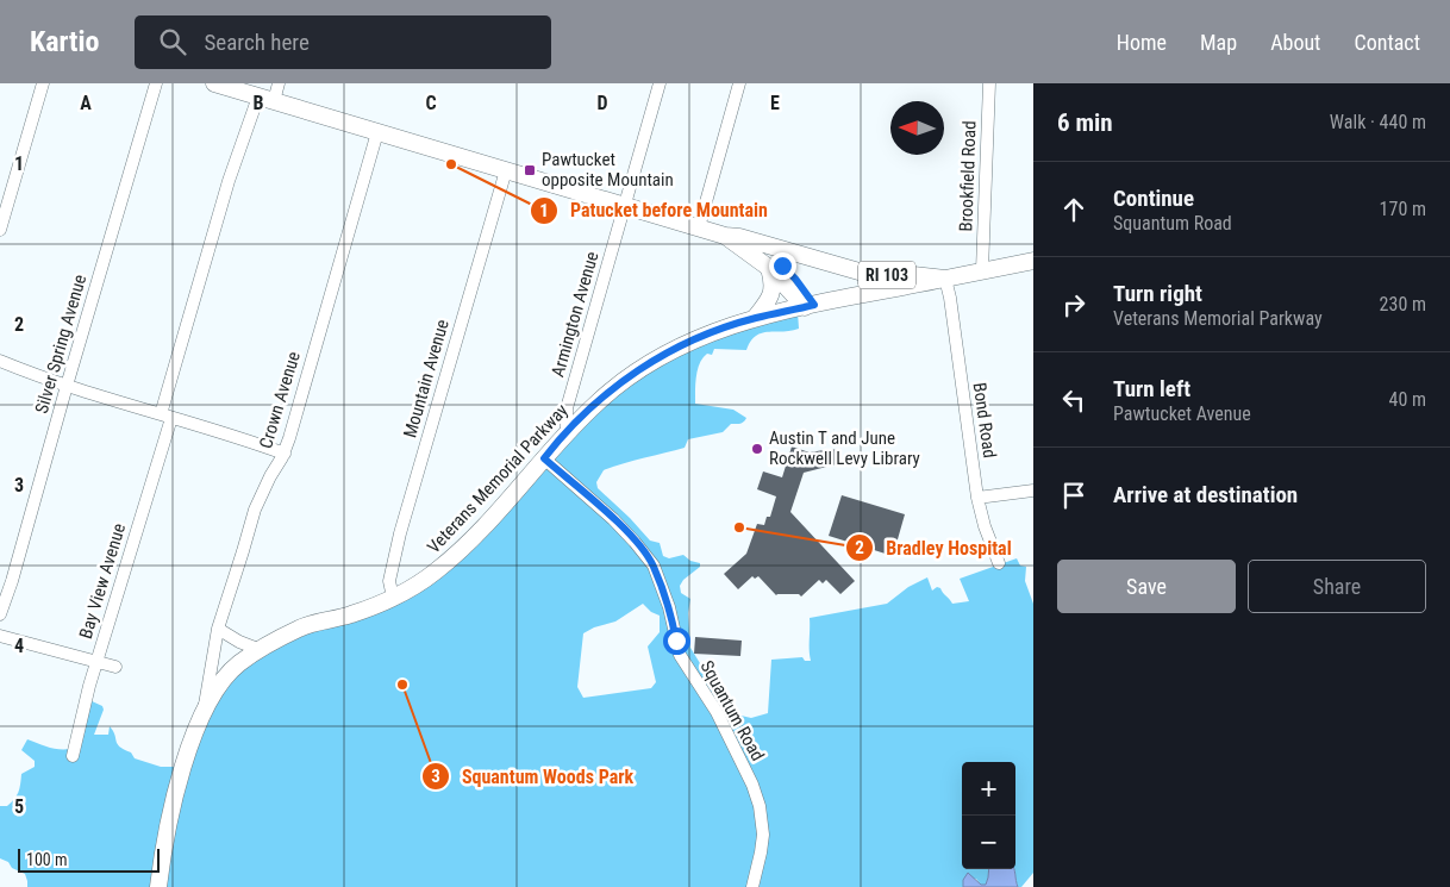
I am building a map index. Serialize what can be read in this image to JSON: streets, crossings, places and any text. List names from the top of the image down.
{
  "streets": {
    "main road": ["RI 103", "Veterans Memorial Parkway"],
    "street": [
      "Brookfield Road",
      "Armington Avenue",
      "Silver Spring Avenue",
      "Mountain Avenue",
      "Crown Avenue",
      "Bond Road",
      "Bay View Avenue",
      "Squantum Road"
    ]
  },
  "crossings": [
    ["Brookfield Road", "RI 103"],
    ["RI 103", "Armington Avenue"],
    ["RI 103", "Mountain Avenue"],
    ["RI 103", "Crown Avenue"],
    ["RI 103", "Bond Road"],
    ["RI 103", "Veterans Memorial Parkway"],
    ["RI 103", "Bay View Avenue"],
    ["Armington Avenue", "Veterans Memorial Parkway"],
    ["Mountain Avenue", "Veterans Memorial Parkway"],
    ["Crown Avenue", "Veterans Memorial Parkway"],
    ["Bond Road", "Veterans Memorial Parkway"],
    ["Veterans Memorial Parkway", "Squantum Road"]
  ],
  "places": {
    "other": [
      "Patucket before Mountain",
      "Austin T and June Rockwell Levy Library",
      "Bradley Hospital",
      "Squantum Woods Park"
    ],
    "transit": ["Pawtucket opposite Mountain"]
  },
  "scale_bar": "100 m",
  "north": "left",
  "page": {
    "header": "Kartio",
    "search": "Search here",
    "nav": [
      "Home",
      "Map",
      "About",
      "Contact"
    ],
    "heading": ["6 min", "Walk · 440 m"],
    "list": [
      ["Continue", "Squantum Road", "170 m"],
      ["Turn right", "Veterans Memorial Parkway", "230 m"],
      ["Turn left", "Pawtucket Avenue", "40 m"],
      "Arrive at destination"
    ],
    "buttons": ["Save", "Share"],
    "map_buttons": ["+", "−"],
    "scale": "100 m"
  },
  "grid": {
    "columns": [
      "A",
      "B",
      "C",
      "D",
      "E"
    ],
    "rows": [
      "1",
      "2",
      "3",
      "4",
      "5"
    ]
  }
}
